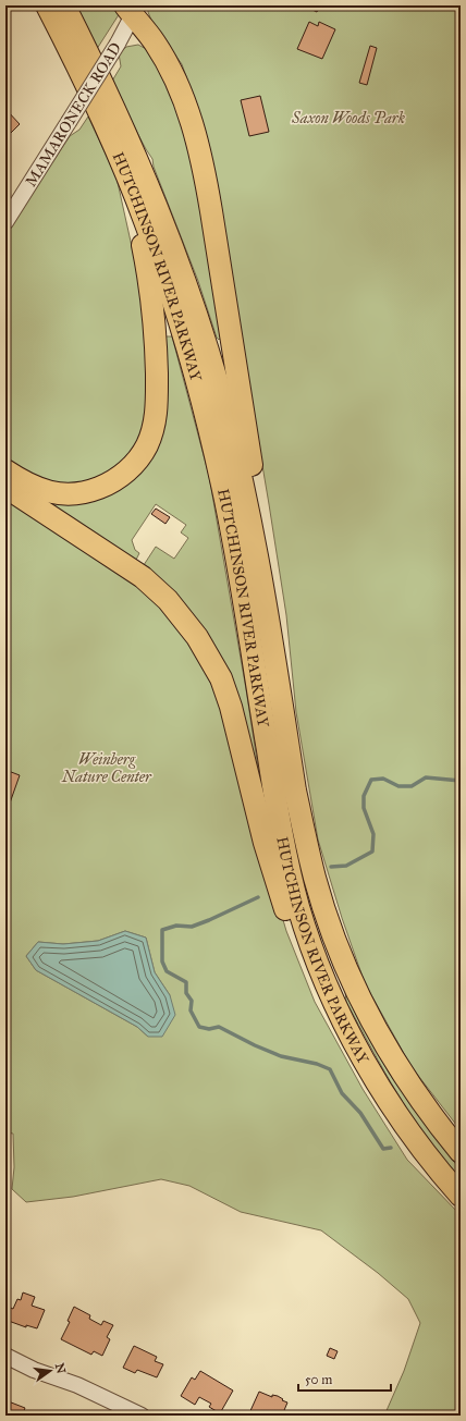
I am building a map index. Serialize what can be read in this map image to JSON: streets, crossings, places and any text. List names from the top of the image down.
{
  "streets": {
    "highway": ["HUTCHINSON RIVER PARKWAY"],
    "street": ["MAMARONECK ROAD"]
  },
  "parks": ["Saxon Woods Park", "Weinberg Nature Center"],
  "scale_bar": "50 m",
  "north": "right"
}
